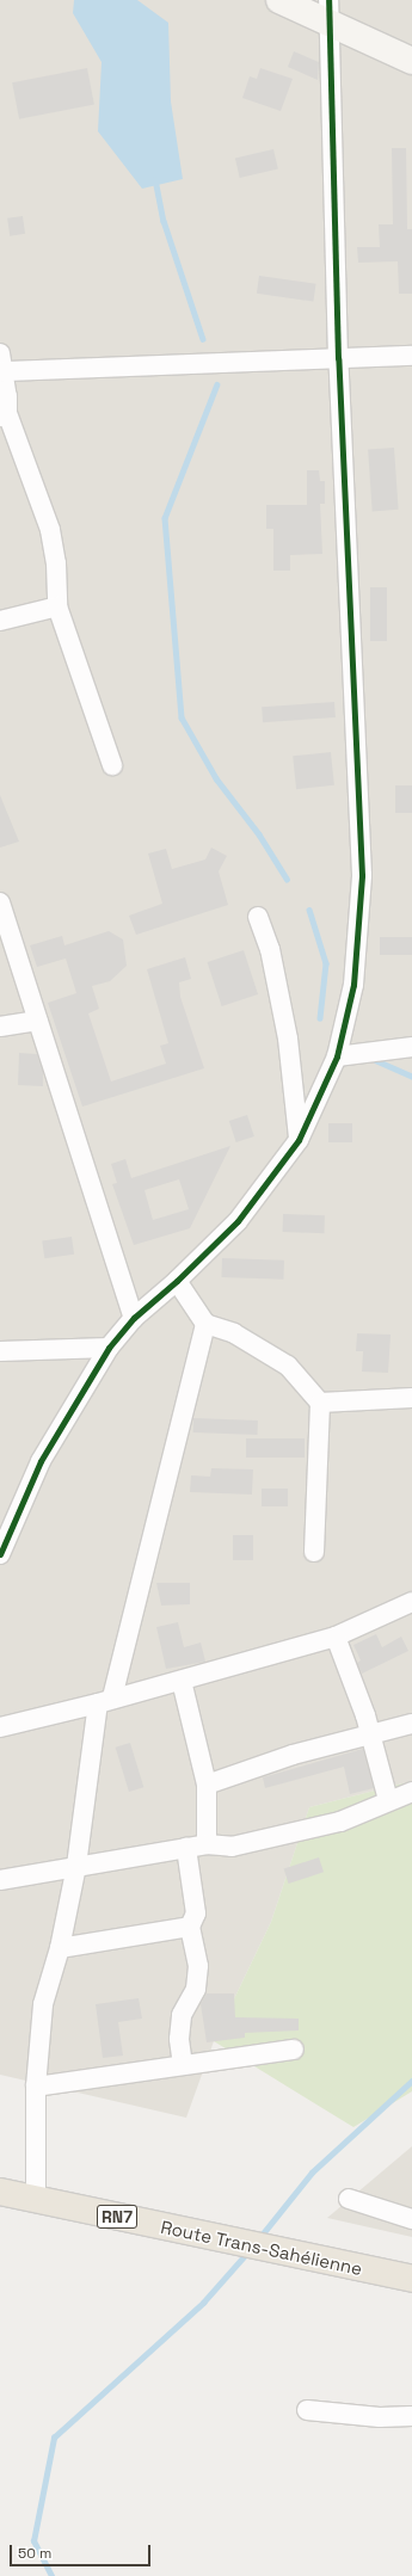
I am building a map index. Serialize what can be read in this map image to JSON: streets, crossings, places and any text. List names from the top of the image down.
{
  "streets": {
    "highway": ["RN7", "Route Trans-Sahélienne"]
  },
  "scale_bar": "50 m"
}
